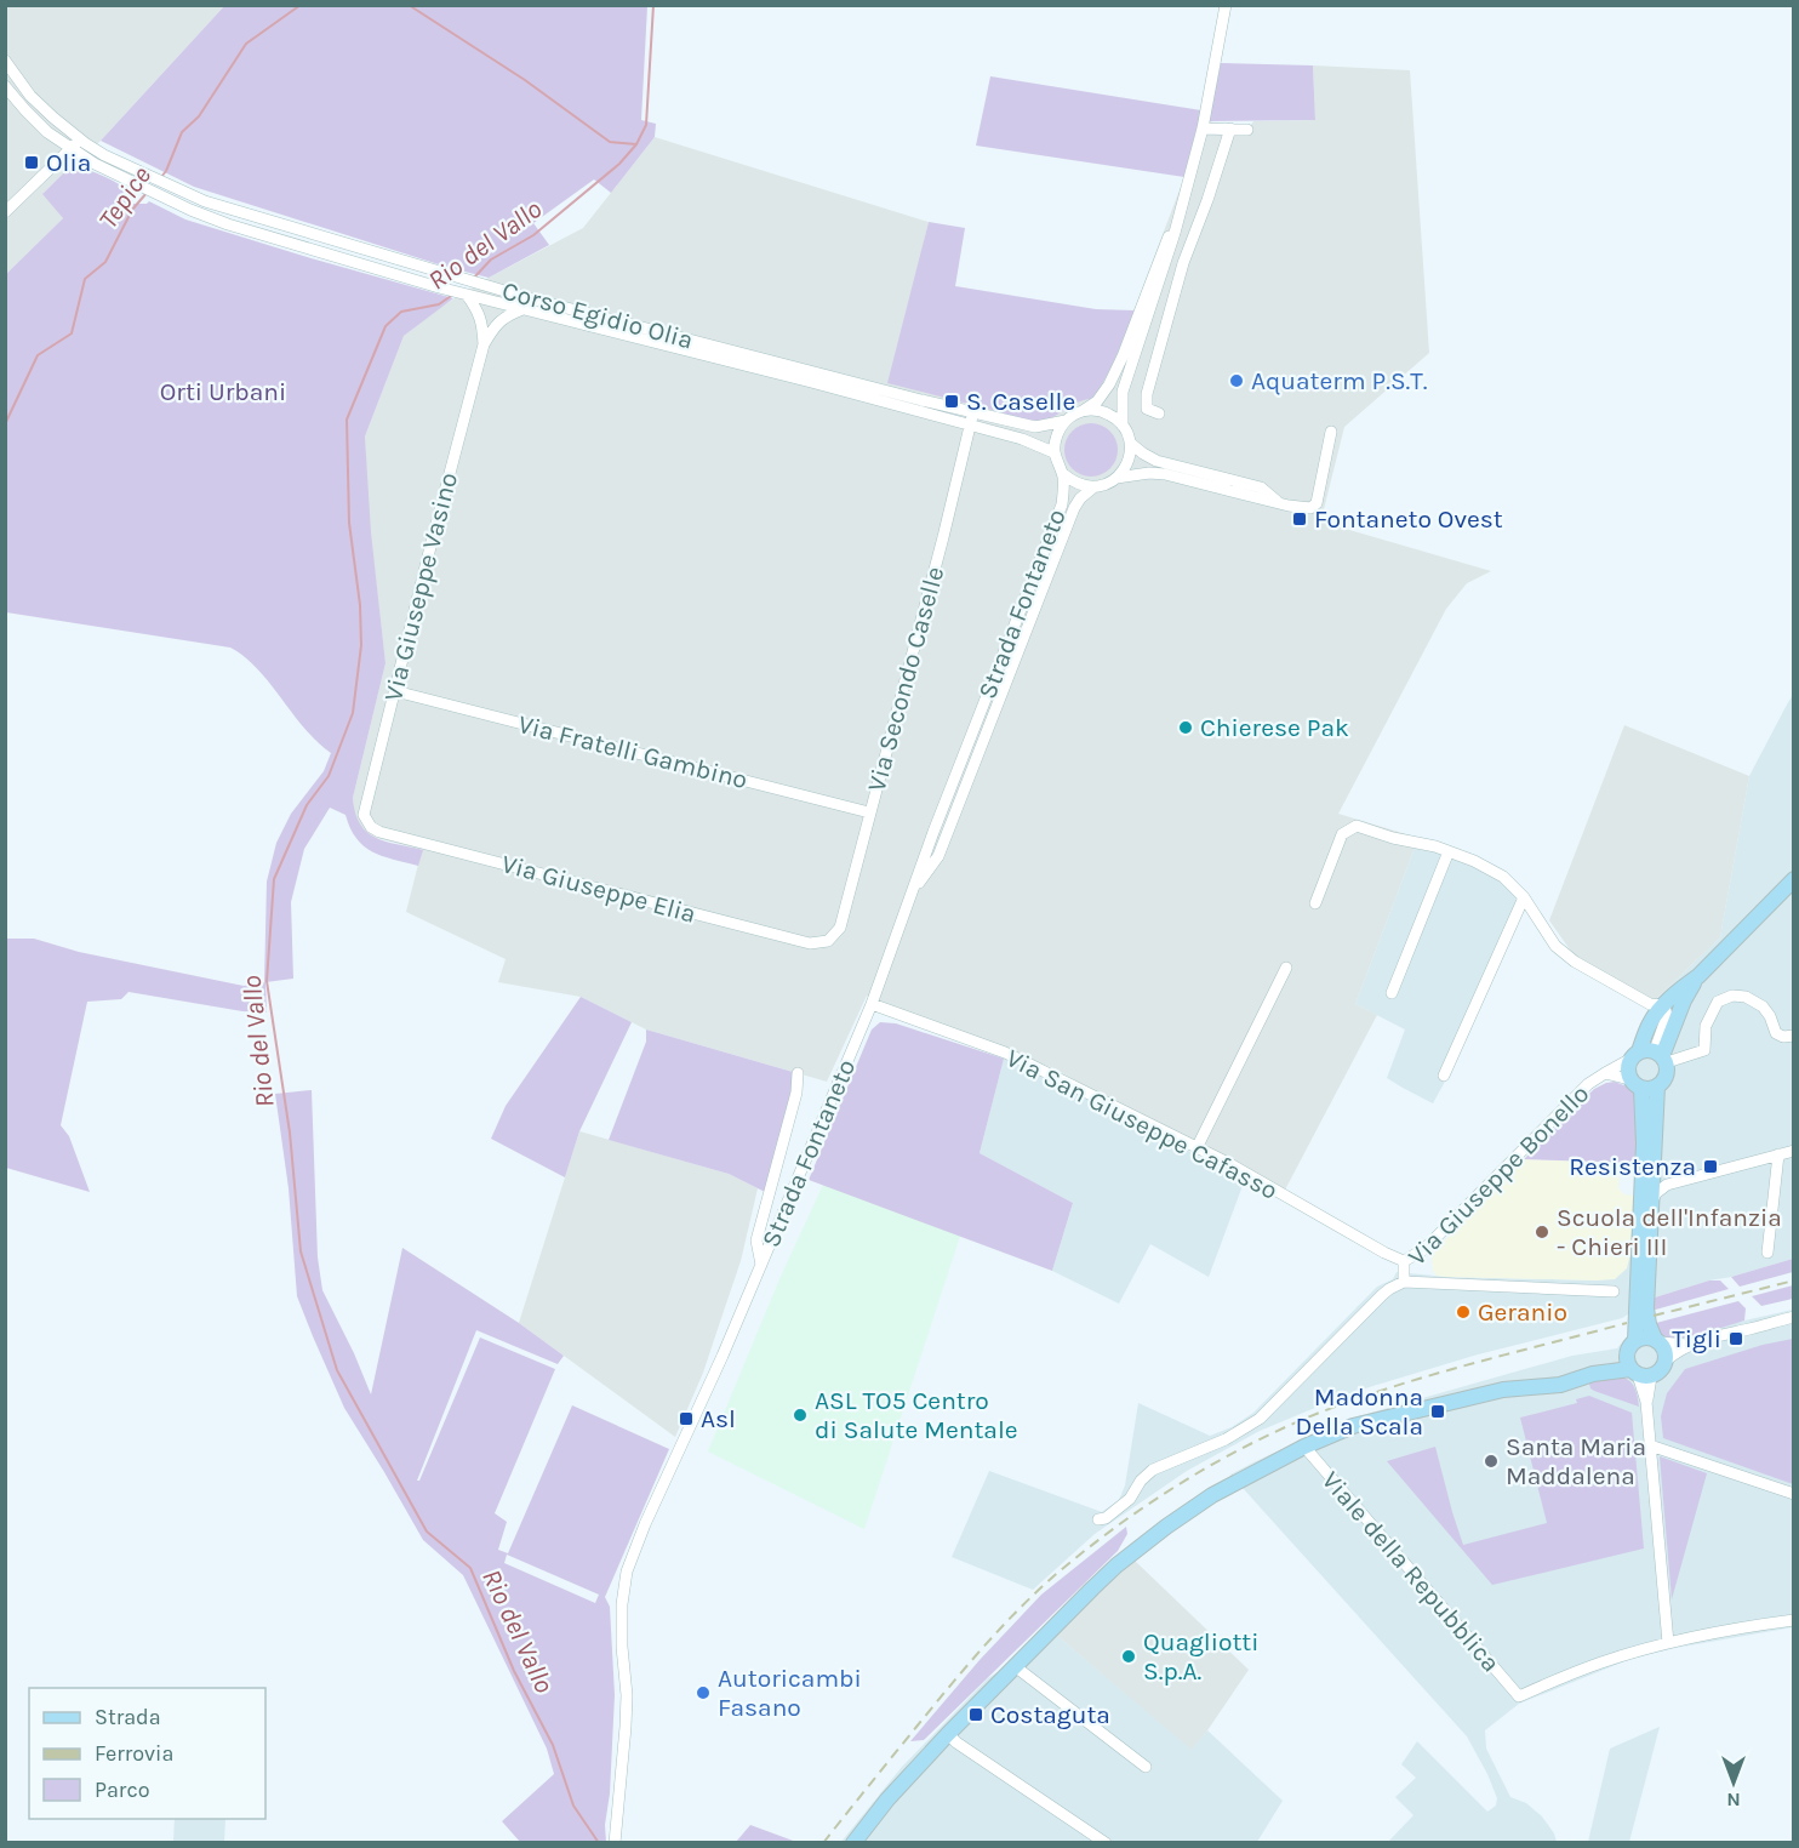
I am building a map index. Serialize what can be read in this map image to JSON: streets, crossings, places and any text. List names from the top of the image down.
{
  "streets": {
    "street": [
      "Corso Egidio Olia",
      "Via Giuseppe Vasino",
      "Strada Fontaneto",
      "Via Secondo Caselle",
      "Via Fratelli Gambino",
      "Via Giuseppe Elia",
      "Via San Giuseppe Cafasso",
      "Via Giuseppe Bonello",
      "Viale della Repubblica"
    ]
  },
  "crossings": [
    ["Corso Egidio Olia", "Via Giuseppe Vasino"],
    ["Corso Egidio Olia", "Strada Fontaneto"],
    ["Corso Egidio Olia", "Via Secondo Caselle"],
    ["Via Giuseppe Vasino", "Via Fratelli Gambino"],
    ["Via Giuseppe Vasino", "Via Giuseppe Elia"],
    ["Strada Fontaneto", "Via San Giuseppe Cafasso"],
    ["Via Secondo Caselle", "Via Fratelli Gambino"],
    ["Via Secondo Caselle", "Via Giuseppe Elia"],
    ["Via San Giuseppe Cafasso", "Via Giuseppe Bonello"]
  ],
  "water": ["Tepice", "Rio del Vallo"],
  "parks": ["Orti Urbani"],
  "places": {
    "transit": [
      "Olia",
      "S. Caselle",
      "Fontaneto Ovest",
      "Resistenza",
      "Tigli",
      "Madonna Della Scala",
      "Asl",
      "Costaguta"
    ],
    "other": [
      "Aquaterm P.S.T.",
      "Chierese Pak",
      "Scuola dell'Infanzia - Chieri III",
      "Geranio",
      "ASL TO5 Centro di Salute Mentale",
      "Santa Maria Maddalena",
      "Quagliotti S.p.A.",
      "Autoricambi Fasano"
    ]
  },
  "legend": ["Strada", "Ferrovia", "Parco"],
  "north": "bottom"
}
